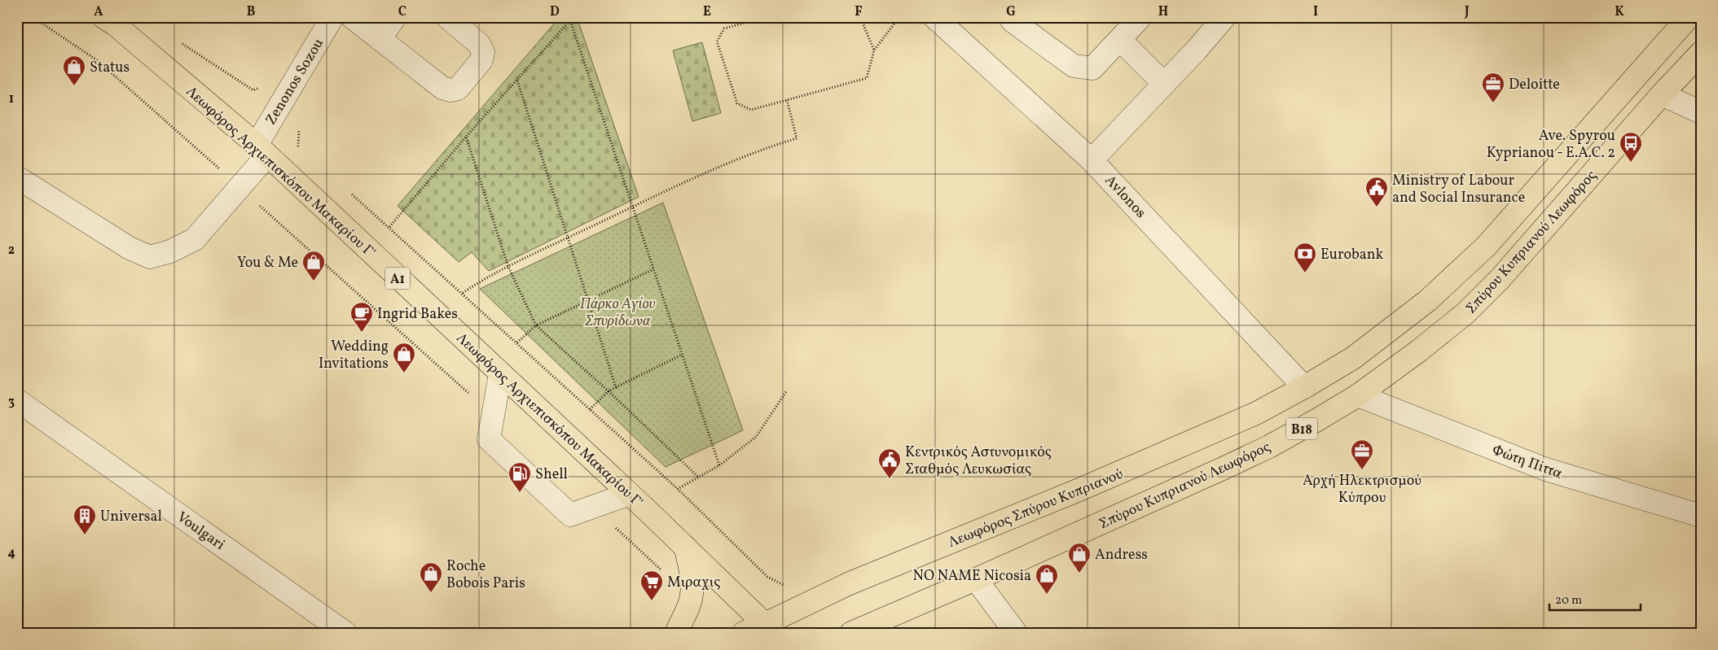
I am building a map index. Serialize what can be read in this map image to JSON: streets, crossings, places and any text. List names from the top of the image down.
{
  "streets": {
    "main road": [
      "Λεωφόρος Αρχιεπισκόπου Μακαρίου Γ'",
      "Σπύρου Κυπριανού Λεωφόρος",
      "A1",
      "B18",
      "Λεωφόρος Σπύρου Κυπριανού"
    ],
    "street": [
      "Zenonos Sozou",
      "Avlonos",
      "Φώτη Πίττα",
      "Voulgari"
    ]
  },
  "crossings": [
    ["Zenonos Sozou", "Λεωφόρος Αρχιεπισκόπου Μακαρίου Γ'"],
    ["Λεωφόρος Αρχιεπισκόπου Μακαρίου Γ'", "B18"],
    ["Λεωφόρος Αρχιεπισκόπου Μακαρίου Γ'", "Λεωφόρος Σπύρου Κυπριανού"],
    ["Avlonos", "Σπύρου Κυπριανού Λεωφόρος"],
    ["Avlonos", "Λεωφόρος Σπύρου Κυπριανού"],
    ["Σπύρου Κυπριανού Λεωφόρος", "Φώτη Πίττα"],
    ["Σπύρου Κυπριανού Λεωφόρος", "Λεωφόρος Σπύρου Κυπριανού"],
    ["B18", "Λεωφόρος Σπύρου Κυπριανού"]
  ],
  "parks": ["Πάρκο Αγίου Σπυρίδωνα"],
  "places": {
    "shop": [
      "Status",
      "You & Me",
      "Wedding Invitations",
      "Andress",
      "Roche Bobois Paris",
      "NO NAME Nicosia"
    ],
    "office": ["Deloitte", "Αρχή Ηλεκτρισμού Κύπρου"],
    "bus stop": ["Ave. Spyrou Kyprianou - E.A.C. 2"],
    "public building": ["Ministry of Labour and Social Insurance", "Κεντρικός Αστυνομικός Σταθμός Λευκωσίας"],
    "bank": ["Eurobank"],
    "cafe": ["Ingrid Bakes"],
    "fuel station": ["Shell"],
    "building": ["Universal"],
    "supermarket": ["Μιραχις"]
  },
  "scale_bar": "20 m",
  "grid": {
    "columns": [
      "A",
      "B",
      "C",
      "D",
      "E",
      "F",
      "G",
      "H",
      "I",
      "J",
      "K"
    ],
    "rows": [
      "1",
      "2",
      "3",
      "4"
    ]
  }
}
